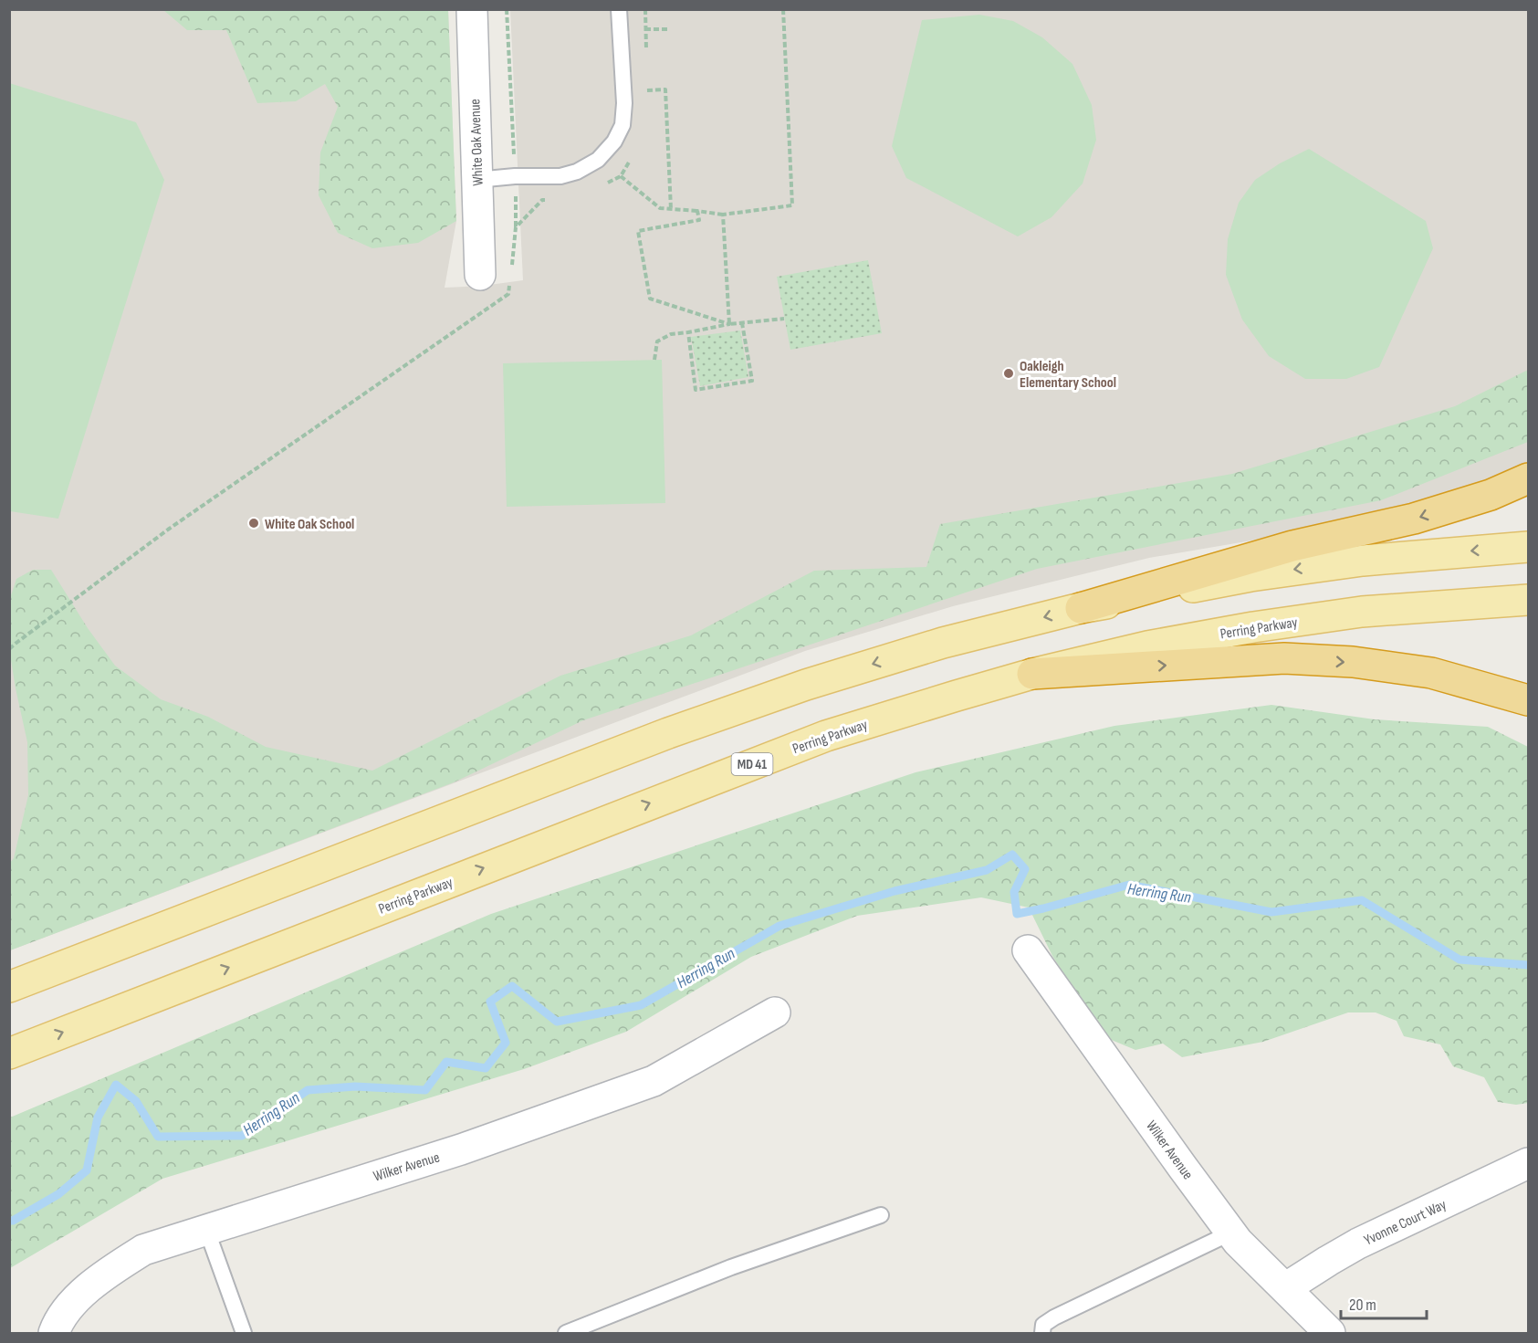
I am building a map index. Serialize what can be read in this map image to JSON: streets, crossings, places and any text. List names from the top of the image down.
{
  "streets": {
    "main road": ["Perring Parkway", "MD 41"],
    "street": ["White Oak Avenue", "Wilker Avenue", "Yvonne Court Way"]
  },
  "crossings": [
    ["Wilker Avenue", "Yvonne Court Way"]
  ],
  "water": ["Herring Run"],
  "places": ["Oakleigh Elementary School", "White Oak School"],
  "scale_bar": "20 m"
}
